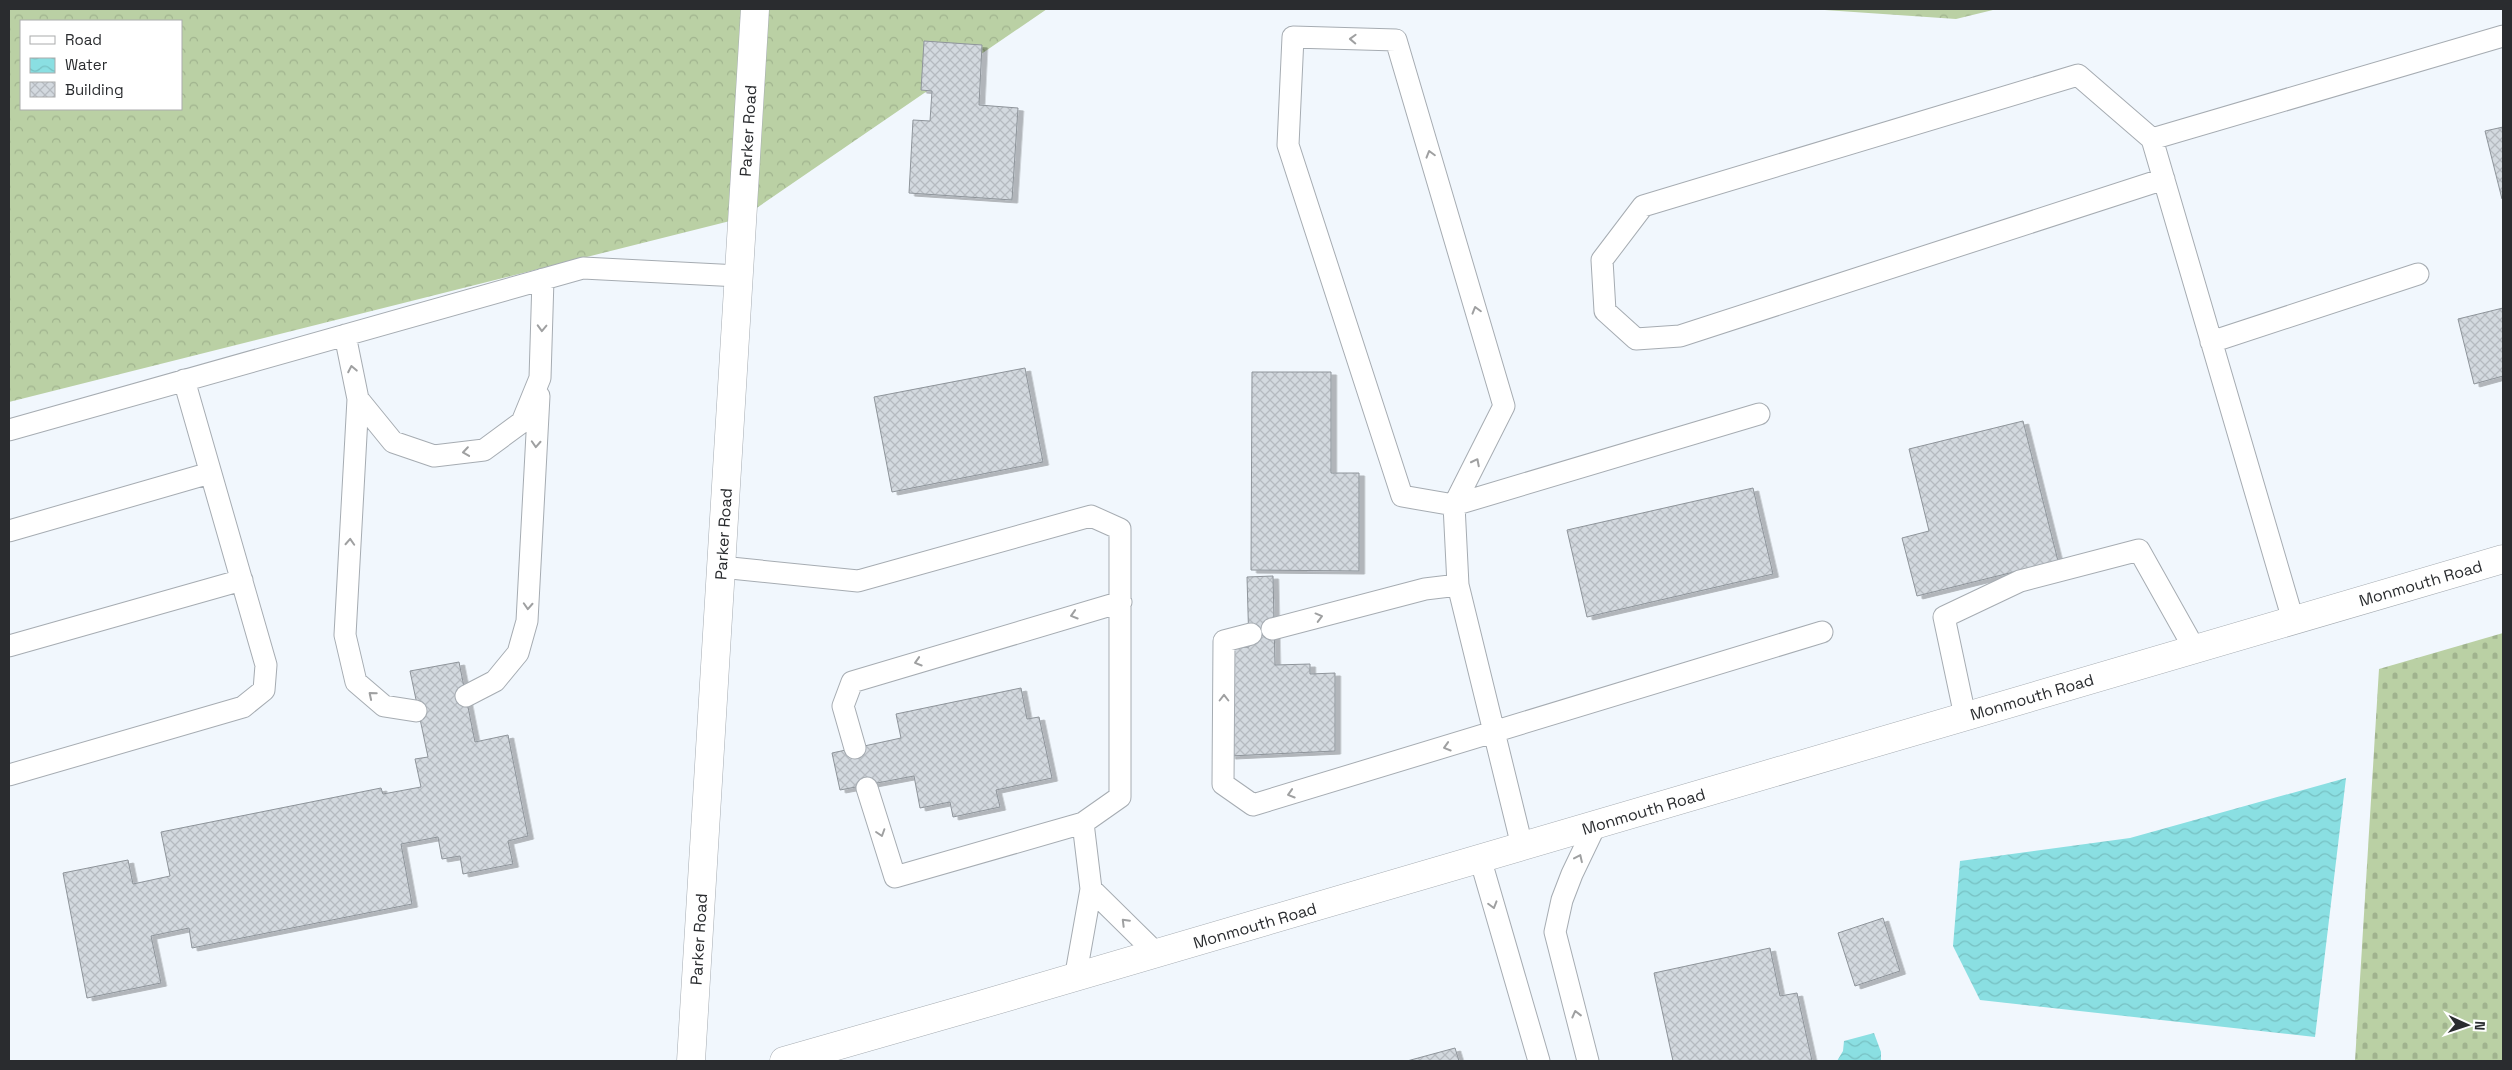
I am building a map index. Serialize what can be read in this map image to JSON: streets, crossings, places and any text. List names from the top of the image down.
{
  "streets": {
    "main road": ["Parker Road", "Monmouth Road"]
  },
  "legend": ["Road", "Water", "Building"],
  "north": "right"
}
